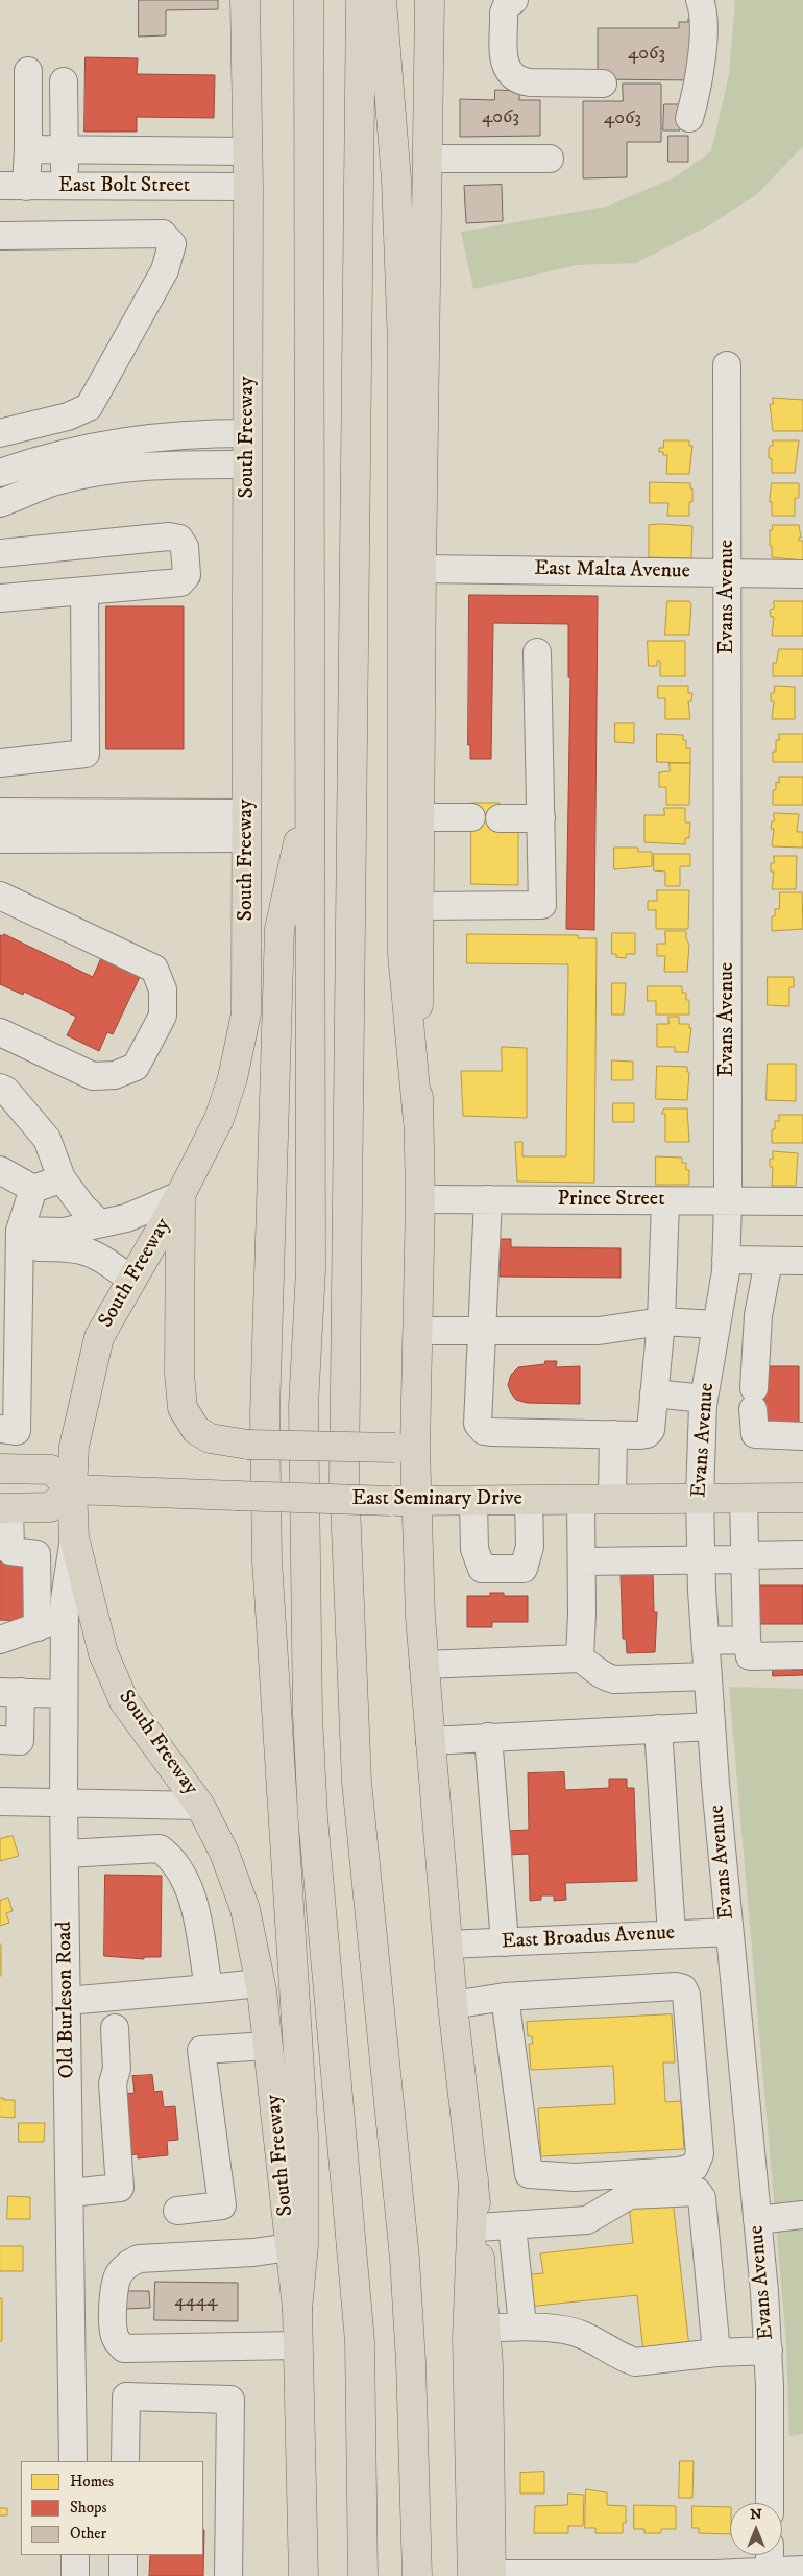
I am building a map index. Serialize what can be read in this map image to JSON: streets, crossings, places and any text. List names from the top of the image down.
{
  "streets": {
    "main road": ["South Freeway", "East Seminary Drive"],
    "street": [
      "East Bolt Street",
      "East Malta Avenue",
      "Evans Avenue",
      "Prince Street",
      "East Broadus Avenue",
      "Old Burleson Road"
    ]
  },
  "crossings": [
    ["East Bolt Street", "South Freeway"],
    ["South Freeway", "East Seminary Drive"],
    ["South Freeway", "Old Burleson Road"],
    ["East Malta Avenue", "Evans Avenue"],
    ["Evans Avenue", "Prince Street"],
    ["Evans Avenue", "East Seminary Drive"],
    ["Evans Avenue", "East Broadus Avenue"]
  ],
  "house_numbers": [
    "4063",
    "4063",
    "4063",
    "4444"
  ],
  "legend": ["Homes", "Shops", "Other"],
  "north": "top"
}
